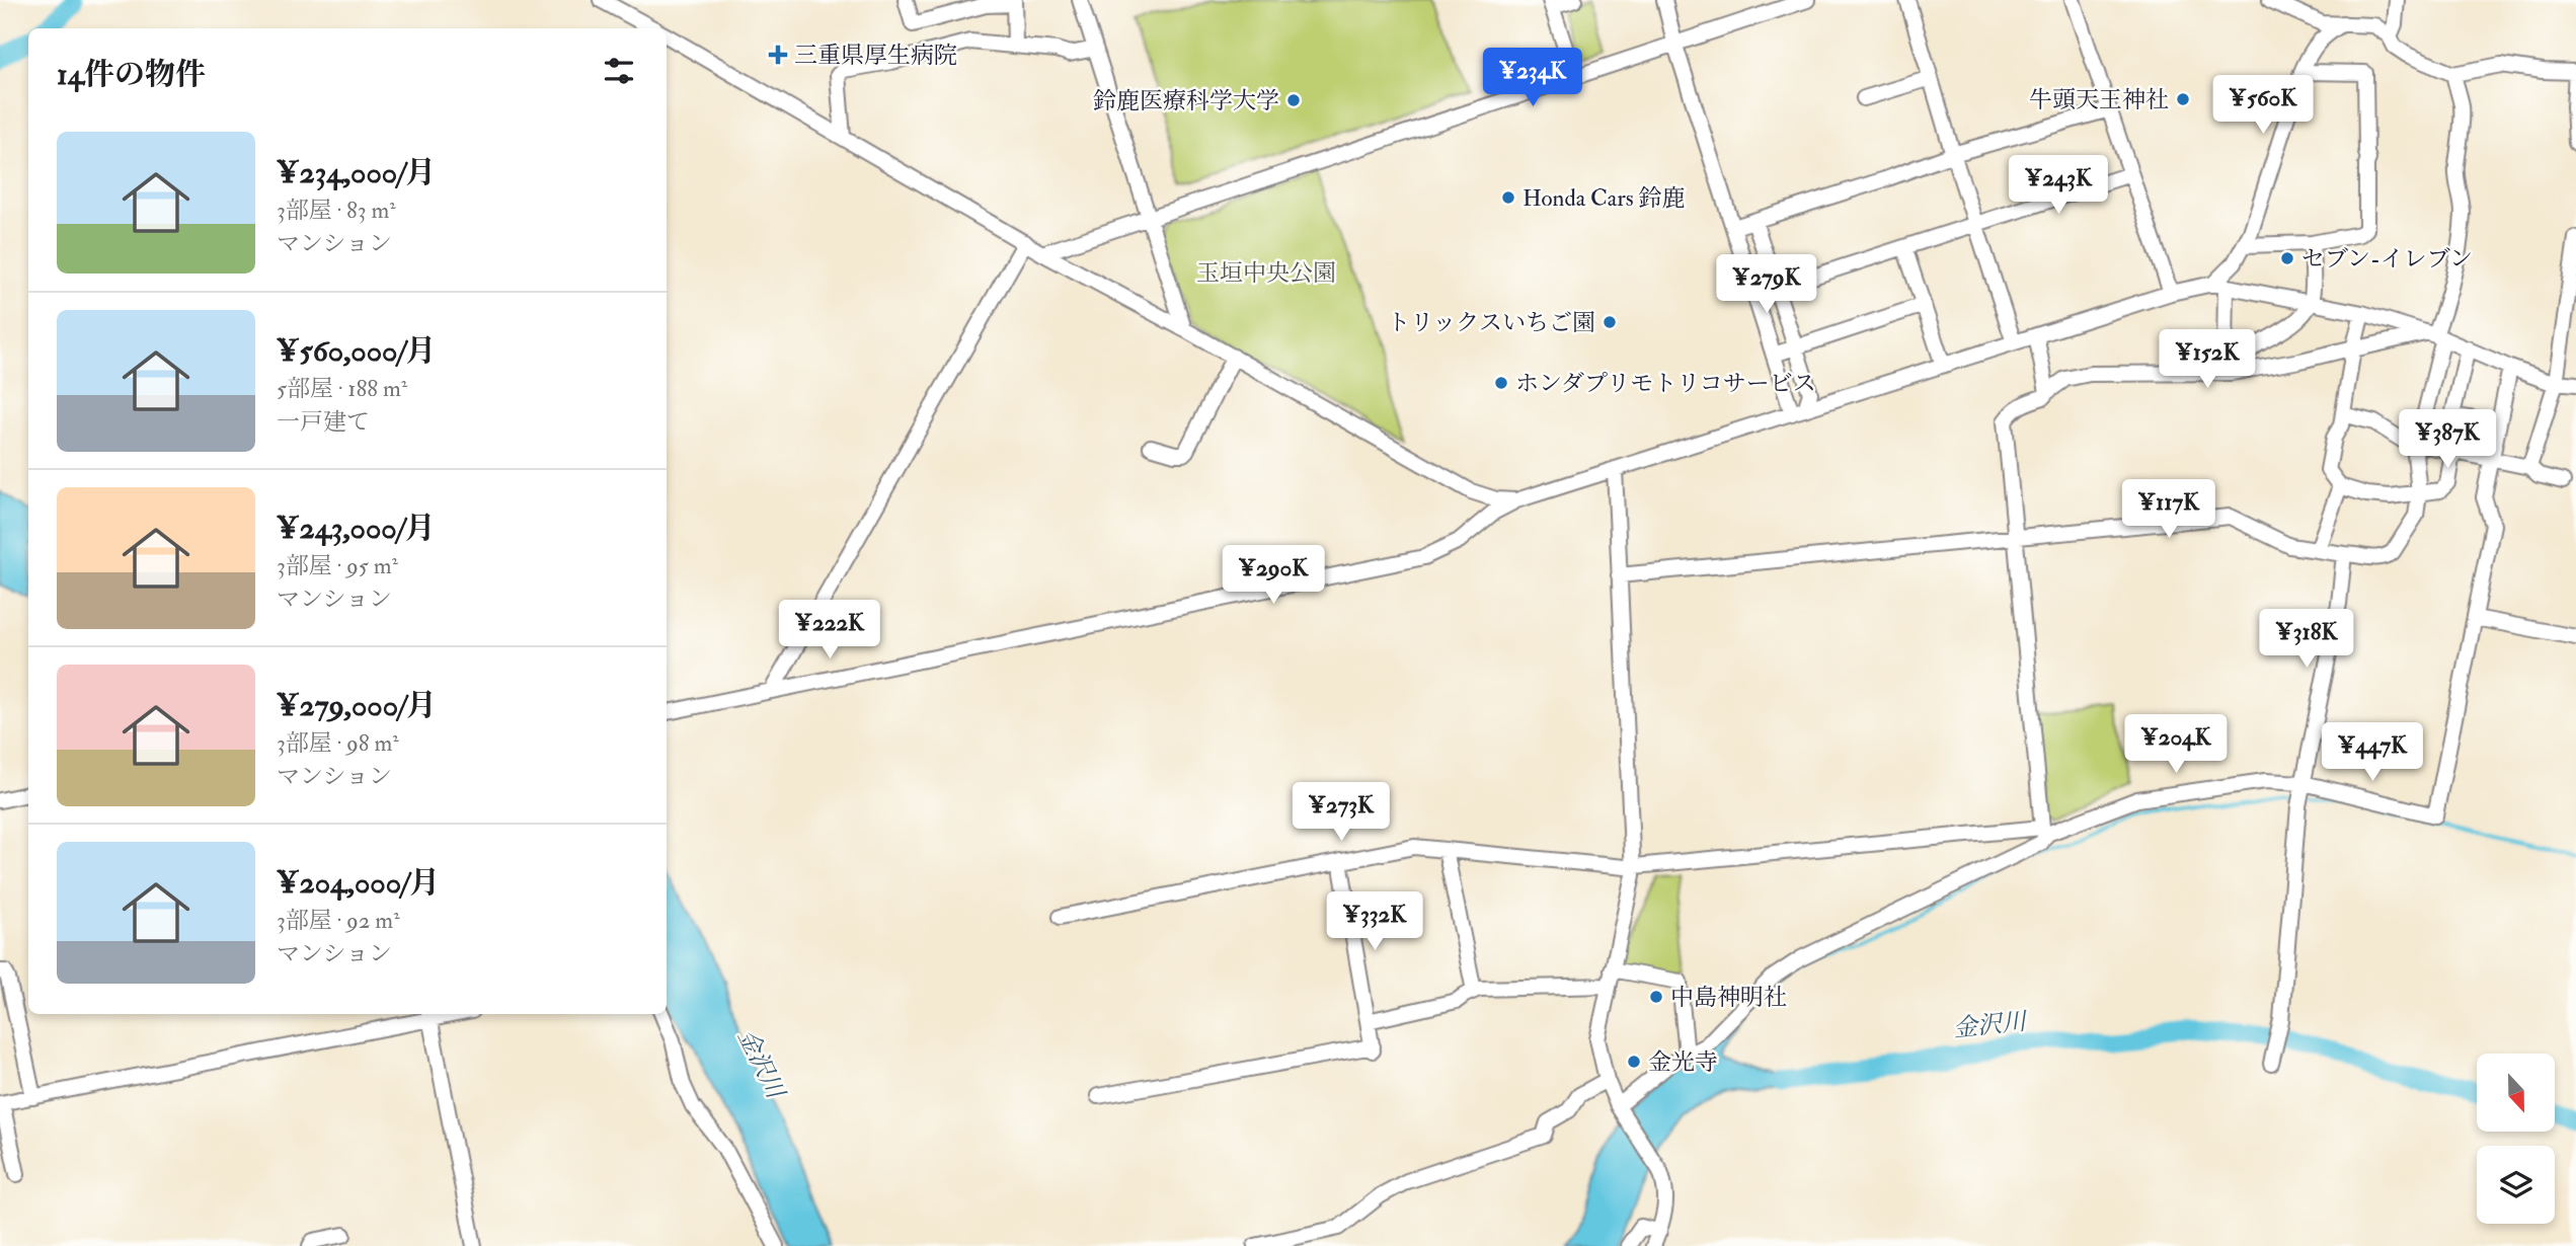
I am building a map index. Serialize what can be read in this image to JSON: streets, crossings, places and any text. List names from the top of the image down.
{
  "water": ["金沢川"],
  "parks": ["玉垣中央公園"],
  "places": {
    "health": ["三重県厚生病院"],
    "other": [
      "牛頭天王神社",
      "鈴鹿医療科学大学",
      "Honda Cars 鈴鹿",
      "セブン-イレブン",
      "トリックスいちご園",
      "ホンダプリモトリコサービス",
      "中島神明社",
      "金光寺"
    ]
  },
  "north": "bottom",
  "page": {
    "heading": "14件の物件",
    "price": [
      "¥234K",
      "¥560K",
      "¥243K",
      "¥279K",
      "¥152K",
      "¥387K",
      "¥117K",
      "¥290K",
      "¥222K",
      "¥318K",
      "¥204K",
      "¥447K",
      "¥273K",
      "¥332K"
    ],
    "list": [
      {
        "name": "¥234,000/月",
        "note": "3部屋 · 83 m² · マンション"
      },
      {
        "name": "¥560,000/月",
        "note": "5部屋 · 188 m² · 一戸建て"
      },
      {
        "name": "¥243,000/月",
        "note": "3部屋 · 95 m² · マンション"
      },
      {
        "name": "¥279,000/月",
        "note": "3部屋 · 98 m² · マンション"
      },
      {
        "name": "¥204,000/月",
        "note": "3部屋 · 92 m² · マンション"
      }
    ]
  }
}
